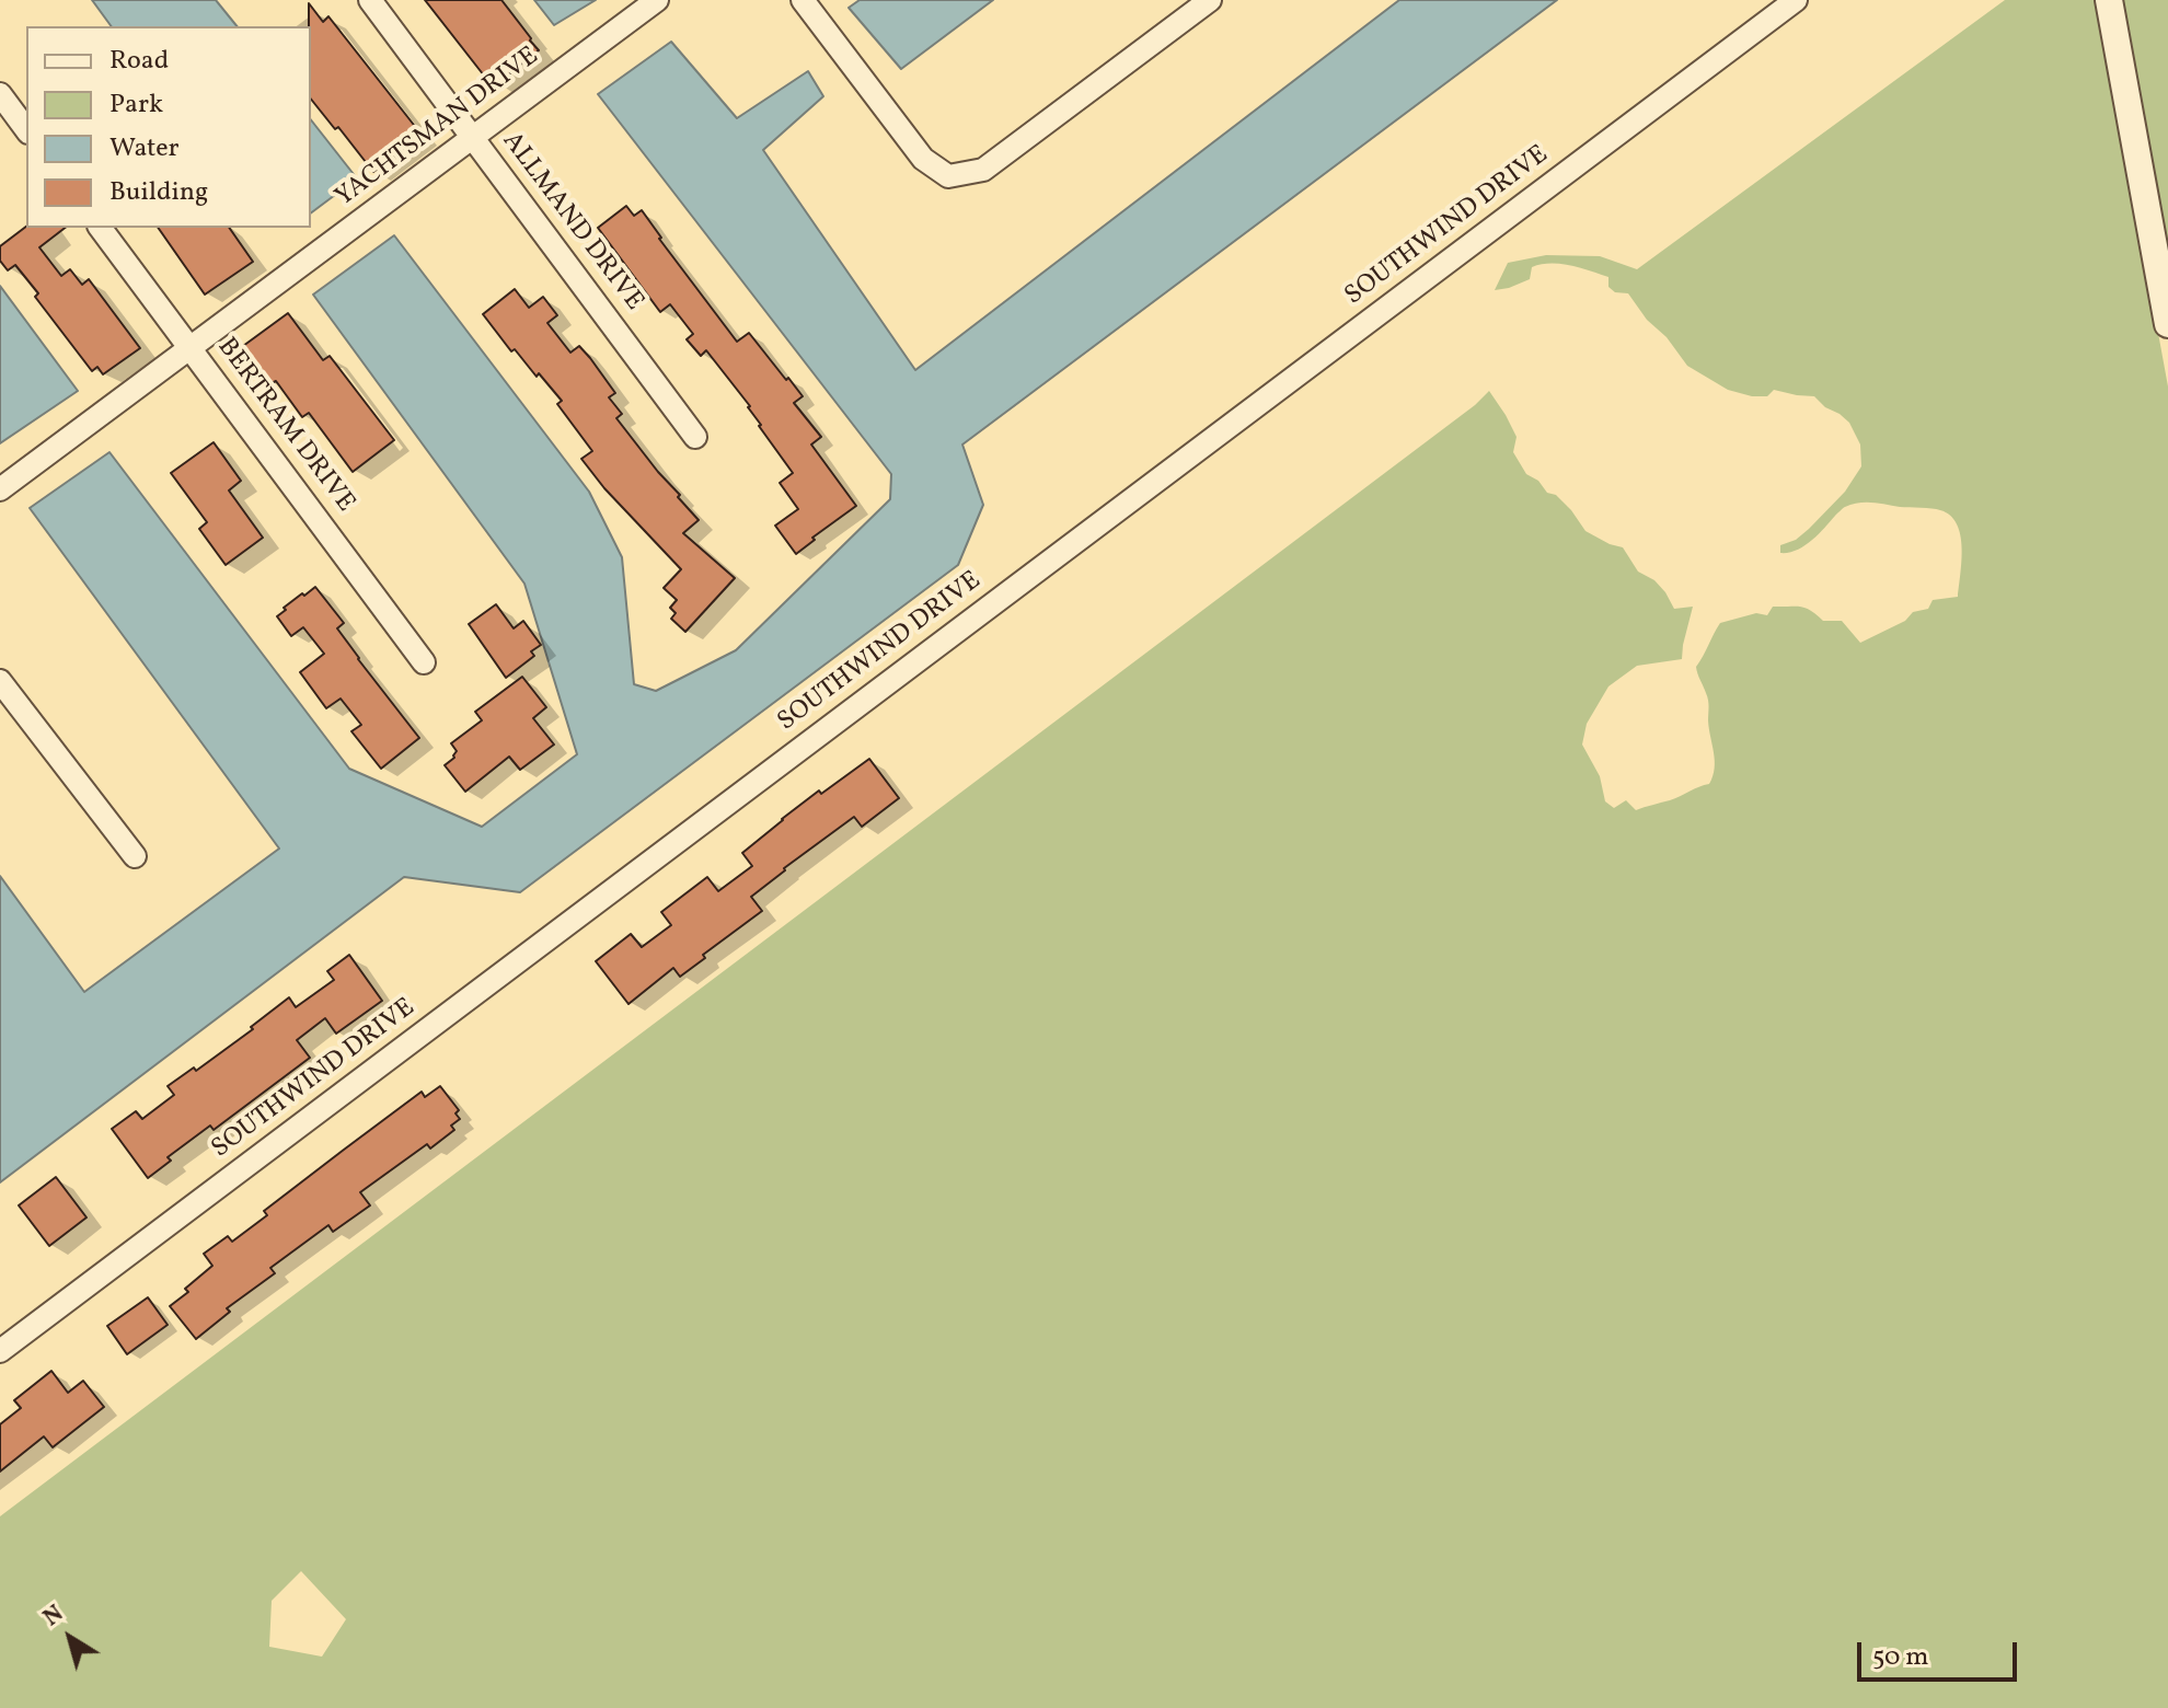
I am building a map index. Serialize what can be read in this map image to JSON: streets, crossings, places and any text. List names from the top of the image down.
{
  "streets": {
    "street": [
      "YACHTSMAN DRIVE",
      "ALLMAND DRIVE",
      "SOUTHWIND DRIVE",
      "BERTRAM DRIVE"
    ]
  },
  "crossings": [
    ["YACHTSMAN DRIVE", "ALLMAND DRIVE"],
    ["YACHTSMAN DRIVE", "BERTRAM DRIVE"]
  ],
  "legend": [
    "Road",
    "Park",
    "Water",
    "Building"
  ],
  "scale_bar": "50 m",
  "north": "top left"
}
